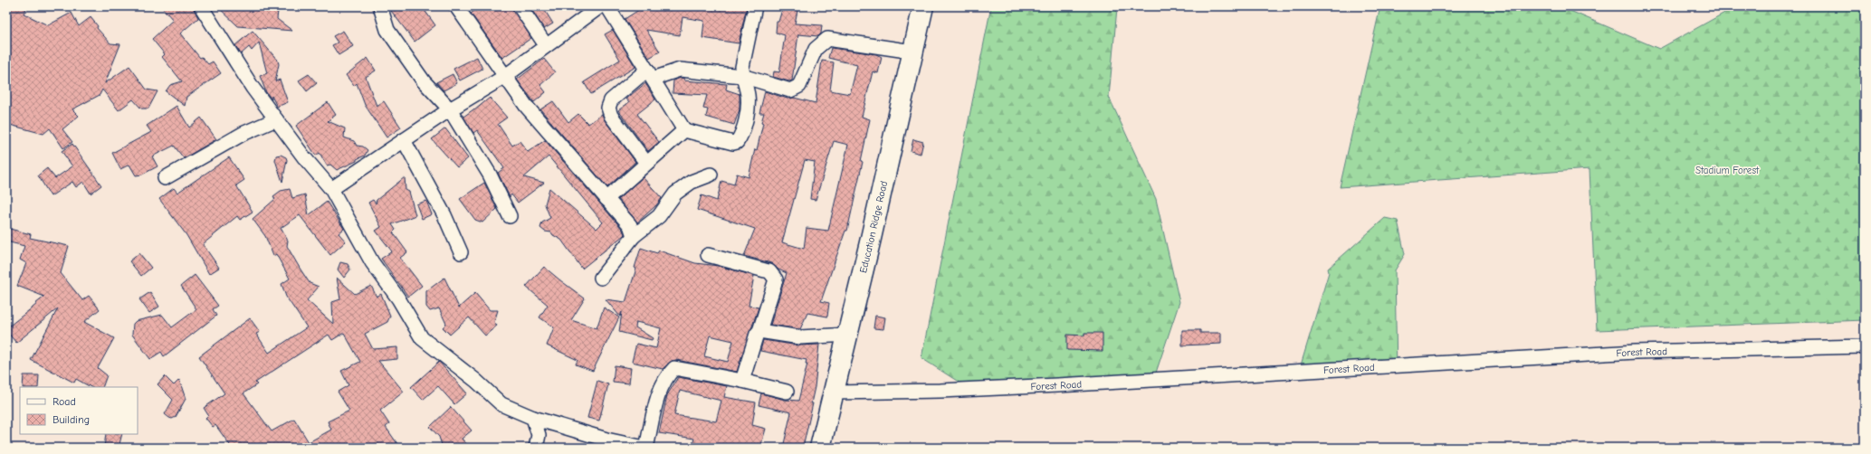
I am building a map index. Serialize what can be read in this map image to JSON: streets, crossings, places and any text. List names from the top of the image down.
{
  "streets": {
    "street": ["Education Ridge Road", "Forest Road"]
  },
  "crossings": [
    ["Education Ridge Road", "Forest Road"]
  ],
  "parks": ["Stadium Forest"],
  "legend": ["Road", "Building"]
}
